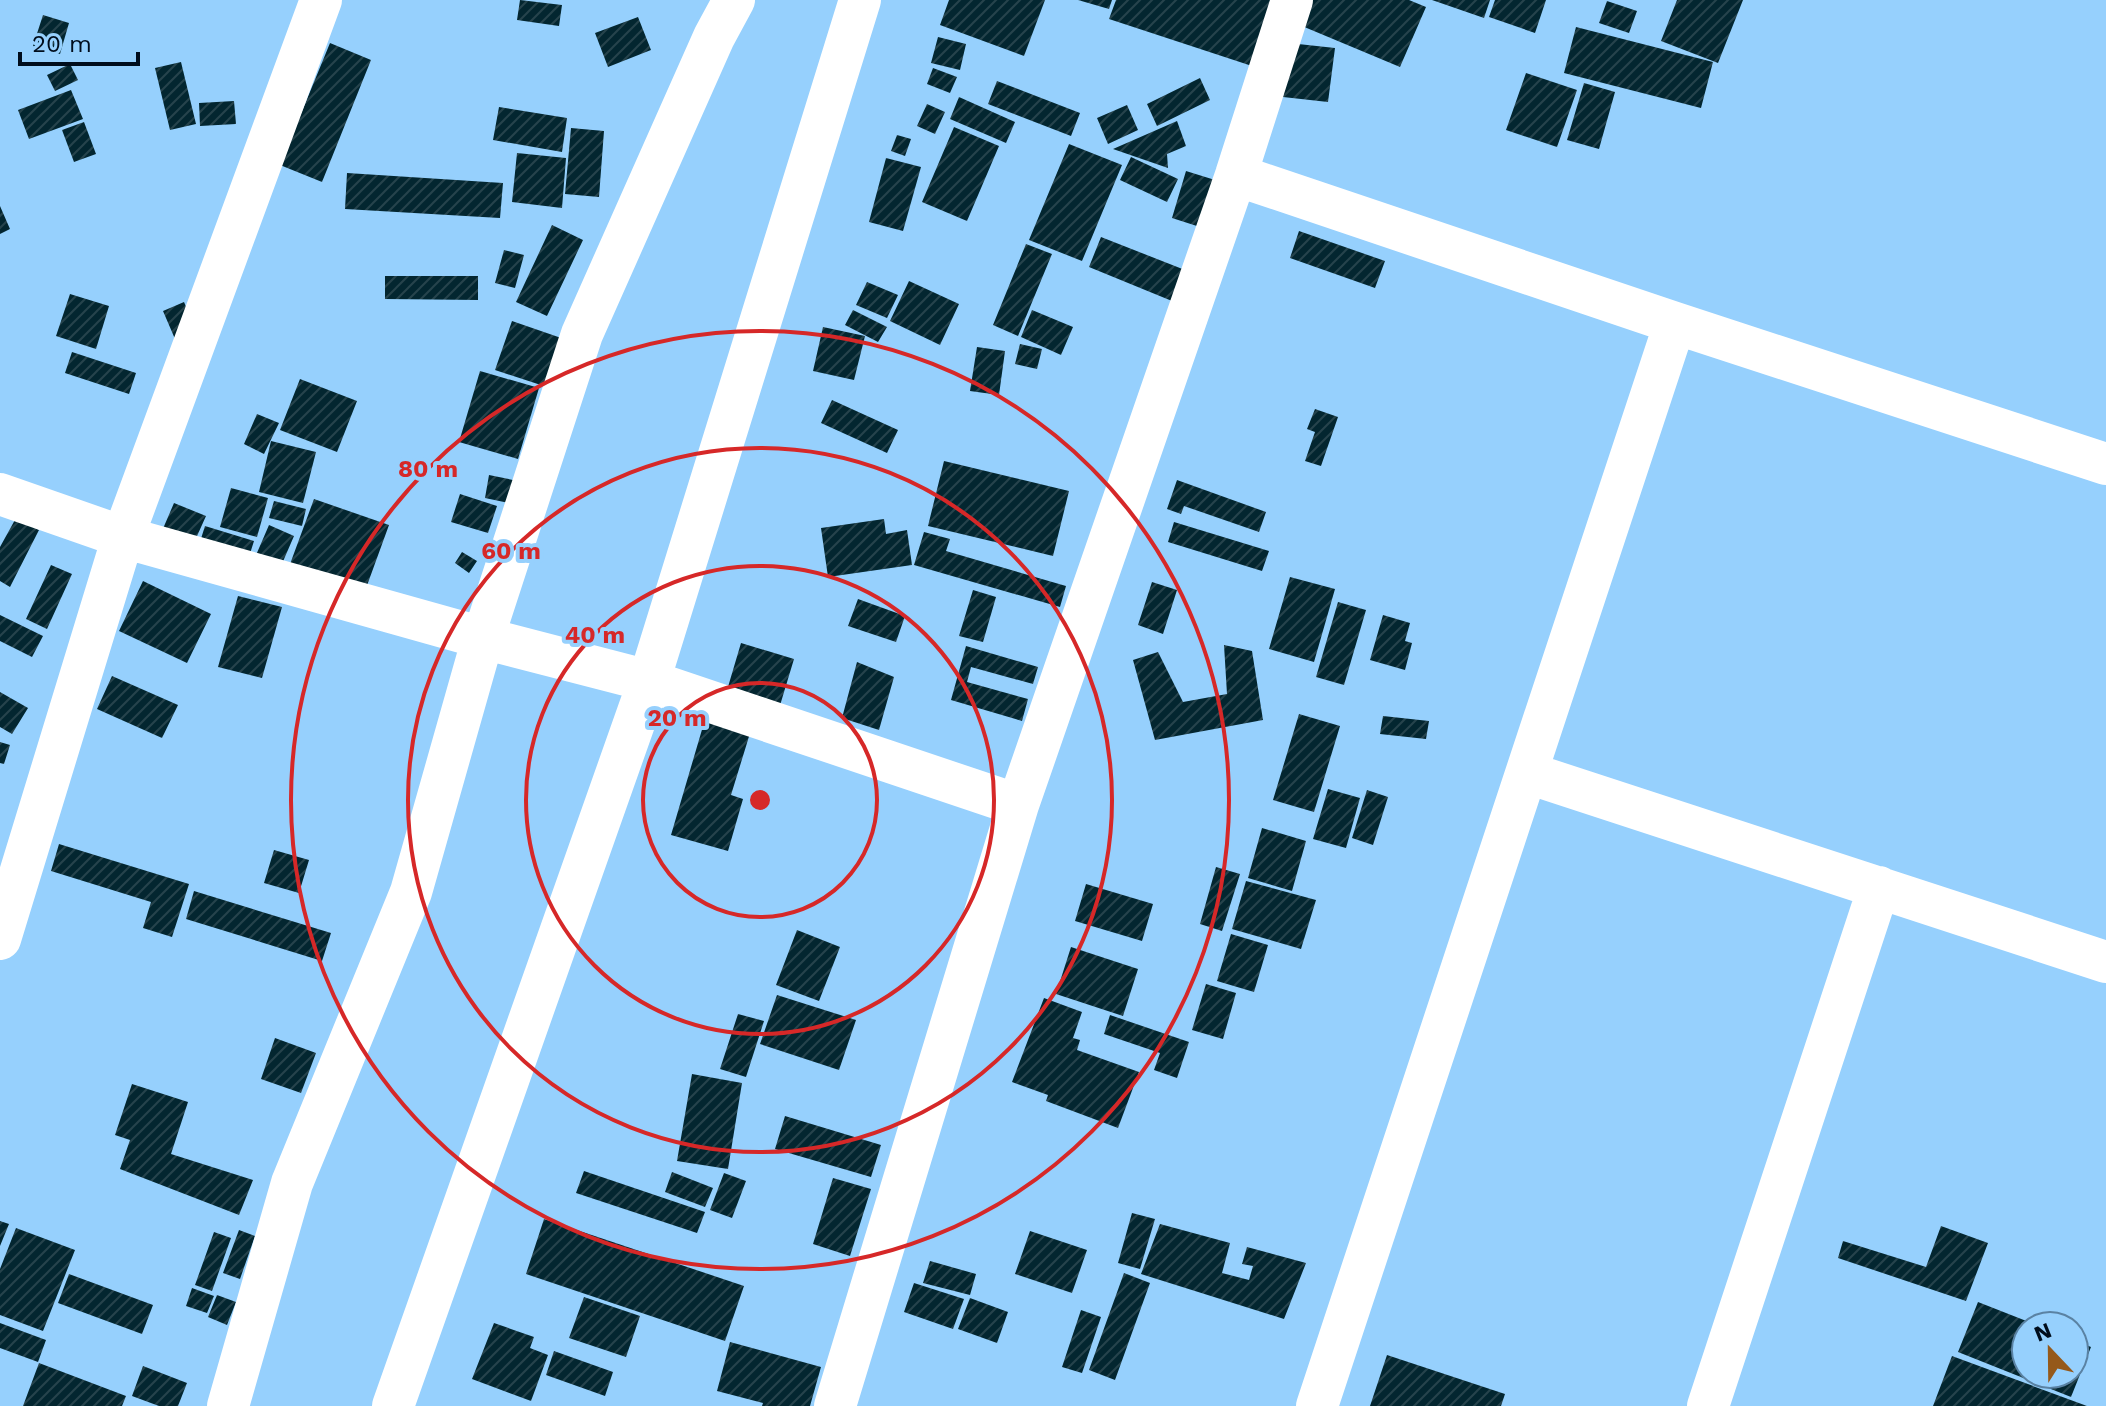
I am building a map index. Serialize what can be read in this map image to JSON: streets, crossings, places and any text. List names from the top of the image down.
{
  "scale_bar": "20 m",
  "north": "top",
  "rings": [
    "80 m",
    "60 m",
    "40 m",
    "20 m"
  ]
}
